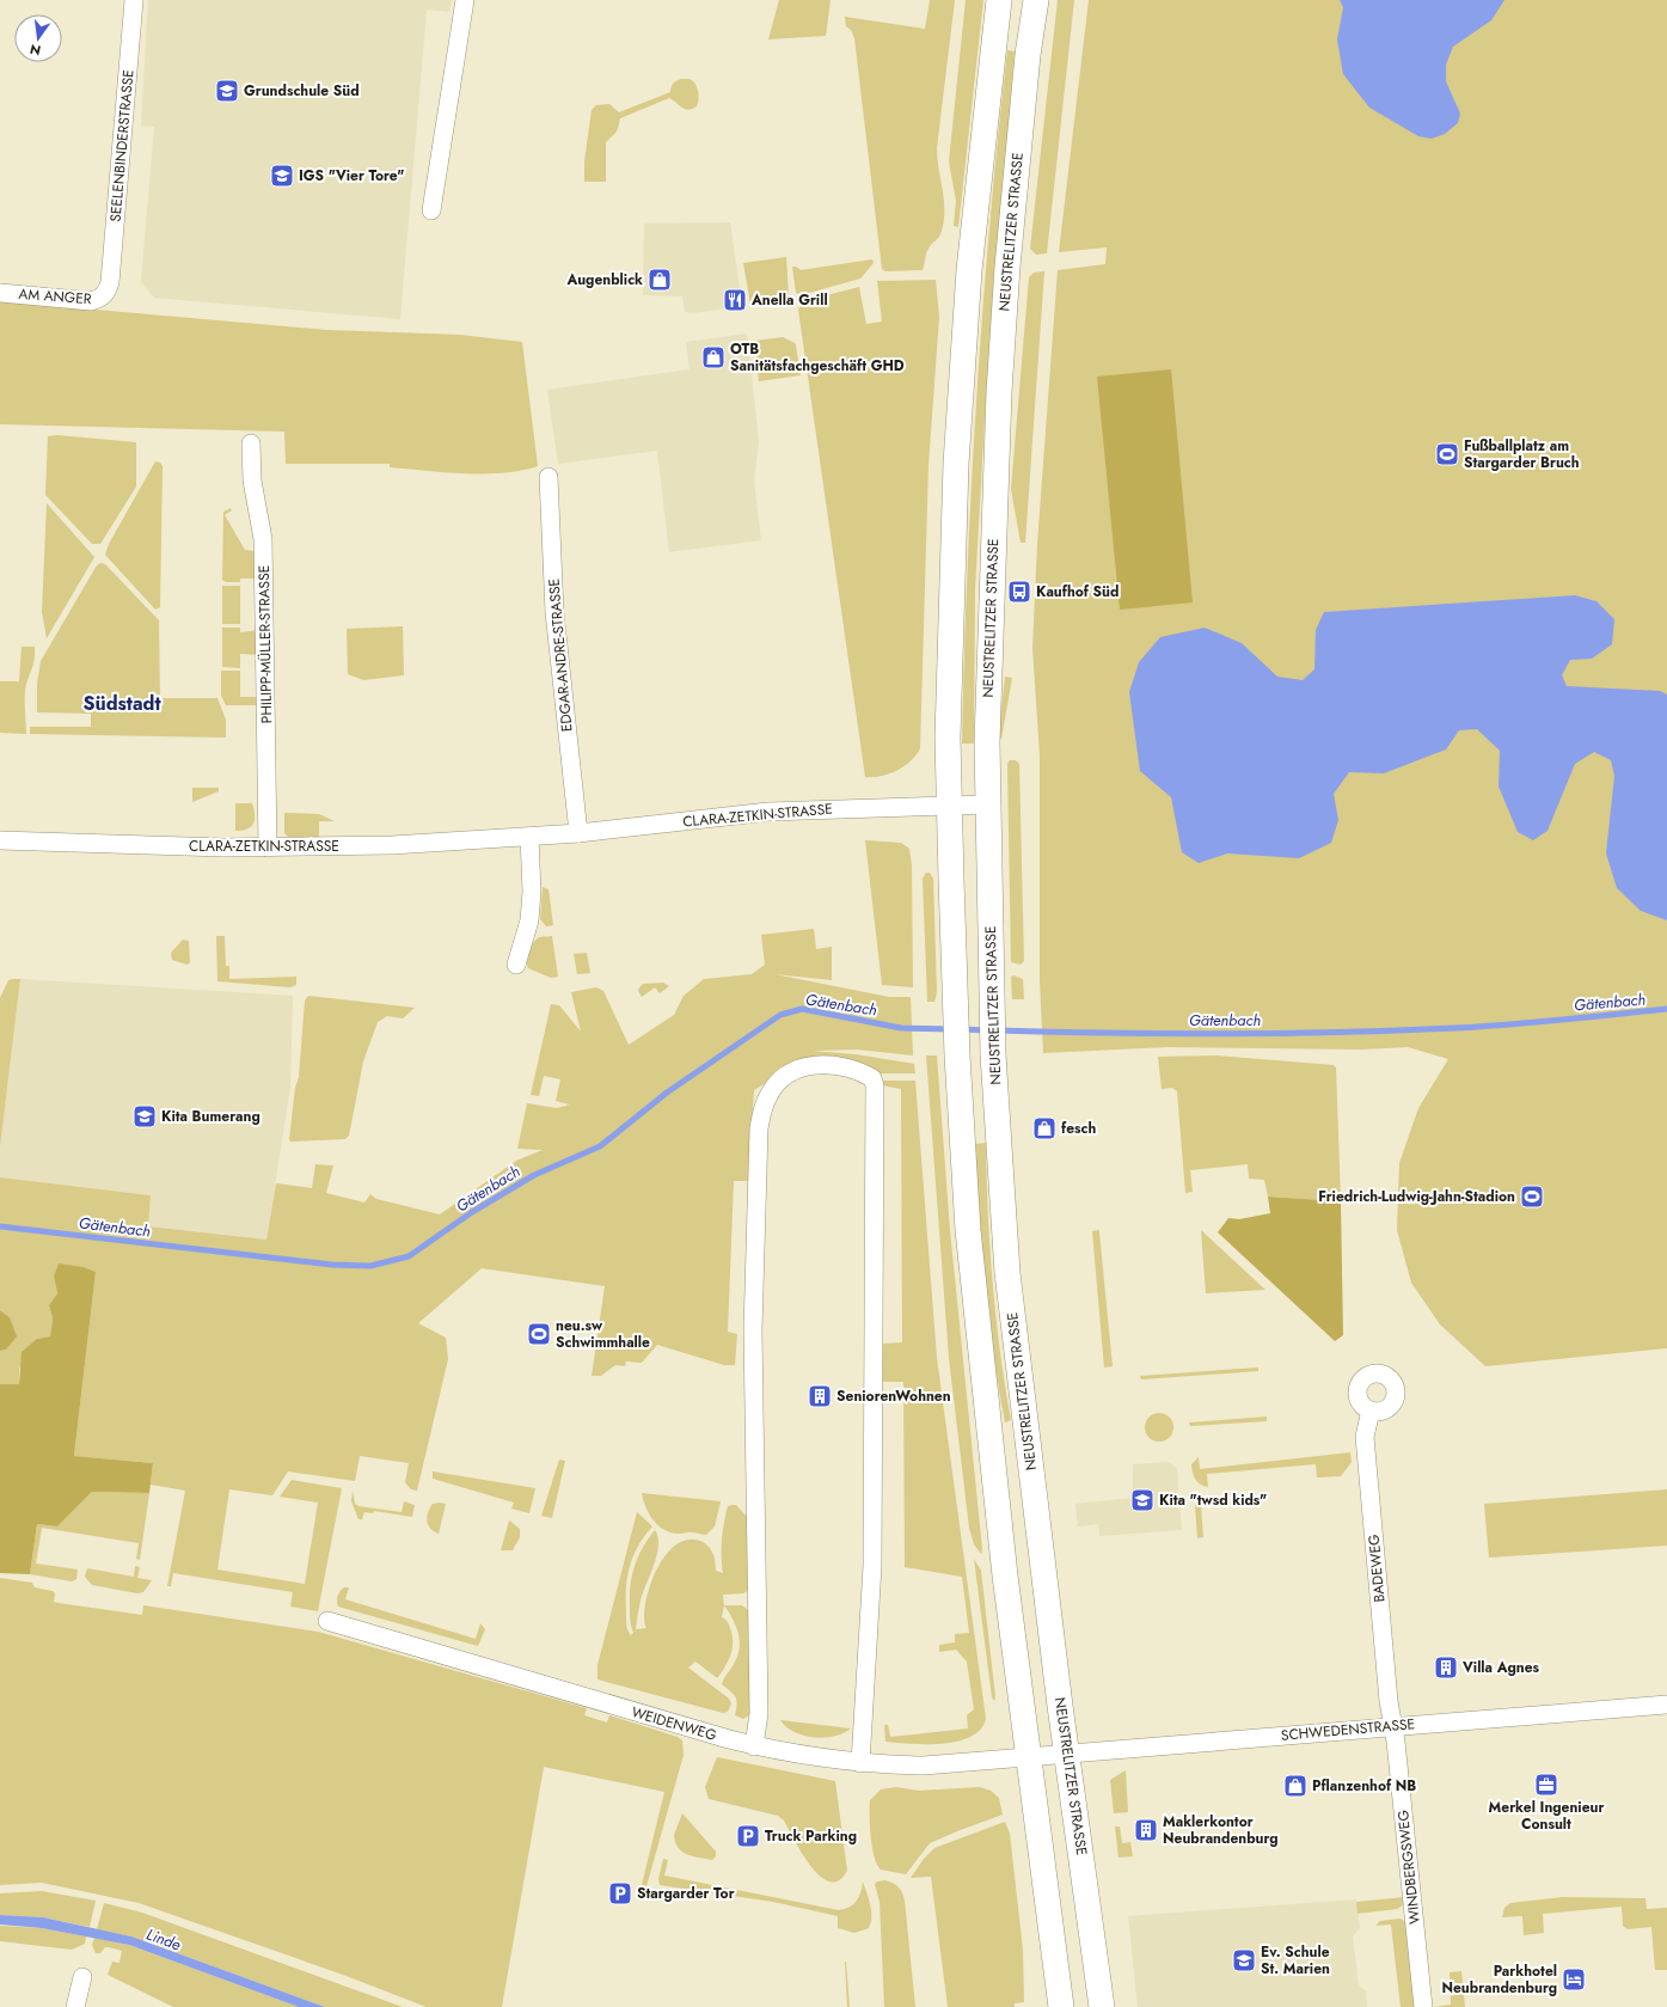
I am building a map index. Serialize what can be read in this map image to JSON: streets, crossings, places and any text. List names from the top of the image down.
{
  "streets": {
    "main road": ["NEUSTRELITZER STRASSE"],
    "street": [
      "SEELENBINDERSTRASSE",
      "AM ANGER",
      "PHILIPP-MÜLLER-STRASSE",
      "EDGAR-ANDRE-STRASSE",
      "CLARA-ZETKIN-STRASSE",
      "BADEWEG",
      "WEIDENWEG",
      "SCHWEDENSTRASSE",
      "WINDBERGSWEG"
    ]
  },
  "crossings": [
    ["SEELENBINDERSTRASSE", "AM ANGER"],
    ["NEUSTRELITZER STRASSE", "CLARA-ZETKIN-STRASSE"],
    ["NEUSTRELITZER STRASSE", "SCHWEDENSTRASSE"],
    ["PHILIPP-MÜLLER-STRASSE", "CLARA-ZETKIN-STRASSE"],
    ["EDGAR-ANDRE-STRASSE", "CLARA-ZETKIN-STRASSE"],
    ["BADEWEG", "SCHWEDENSTRASSE"],
    ["BADEWEG", "WINDBERGSWEG"],
    ["WEIDENWEG", "SCHWEDENSTRASSE"],
    ["SCHWEDENSTRASSE", "WINDBERGSWEG"]
  ],
  "districts": ["Südstadt"],
  "water": ["Gätenbach", "Linde"],
  "places": {
    "school or university": [
      "Grundschule Süd",
      "IGS \"Vier Tore\"",
      "Kita Bumerang",
      "Kita \"twsd kids\"",
      "Ev. Schule St. Marien"
    ],
    "shop": [
      "Augenblick",
      "OTB Sanitätsfachgeschäft GHD",
      "fesch",
      "Pflanzenhof NB"
    ],
    "restaurant": ["Anella Grill"],
    "sports": ["Fußballplatz am Stargarder Bruch", "Friedrich-Ludwig-Jahn-Stadion", "neu.sw Schwimmhalle"],
    "bus stop": ["Kaufhof Süd"],
    "building": ["SeniorenWohnen", "Villa Agnes", "Maklerkontor Neubrandenburg"],
    "office": ["Merkel Ingenieur Consult"],
    "parking": ["Truck Parking", "Stargarder Tor"],
    "hotel": ["Parkhotel Neubrandenburg"]
  },
  "north": "bottom"
}
